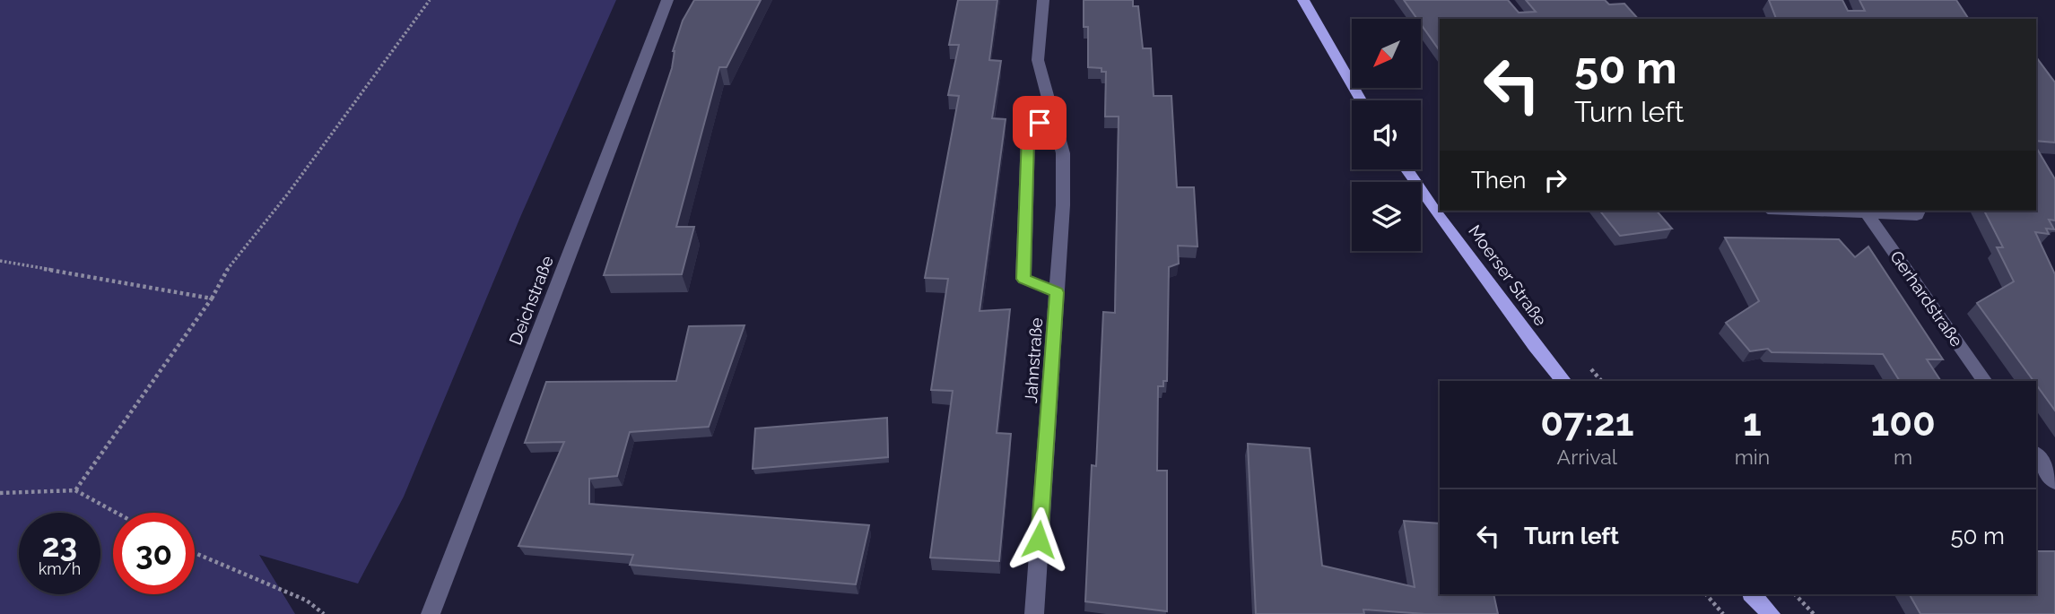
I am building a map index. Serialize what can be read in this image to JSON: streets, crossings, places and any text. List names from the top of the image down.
{
  "streets": {
    "main road": ["Moerser Straße"],
    "street": ["Gerhardstraße", "Deichstraße", "Jahnstraße"]
  },
  "north": "bottom left",
  "page": {
    "turn": ["50 m", "Turn left"],
    "then": "Then",
    "eta": [
      "07:21",
      "Arrival",
      "1",
      "min",
      "100",
      "m"
    ],
    "list": [
      {
        "name": "Turn left",
        "value": "50 m"
      }
    ],
    "speed": "23 km/h",
    "limit": "30"
  }
}
